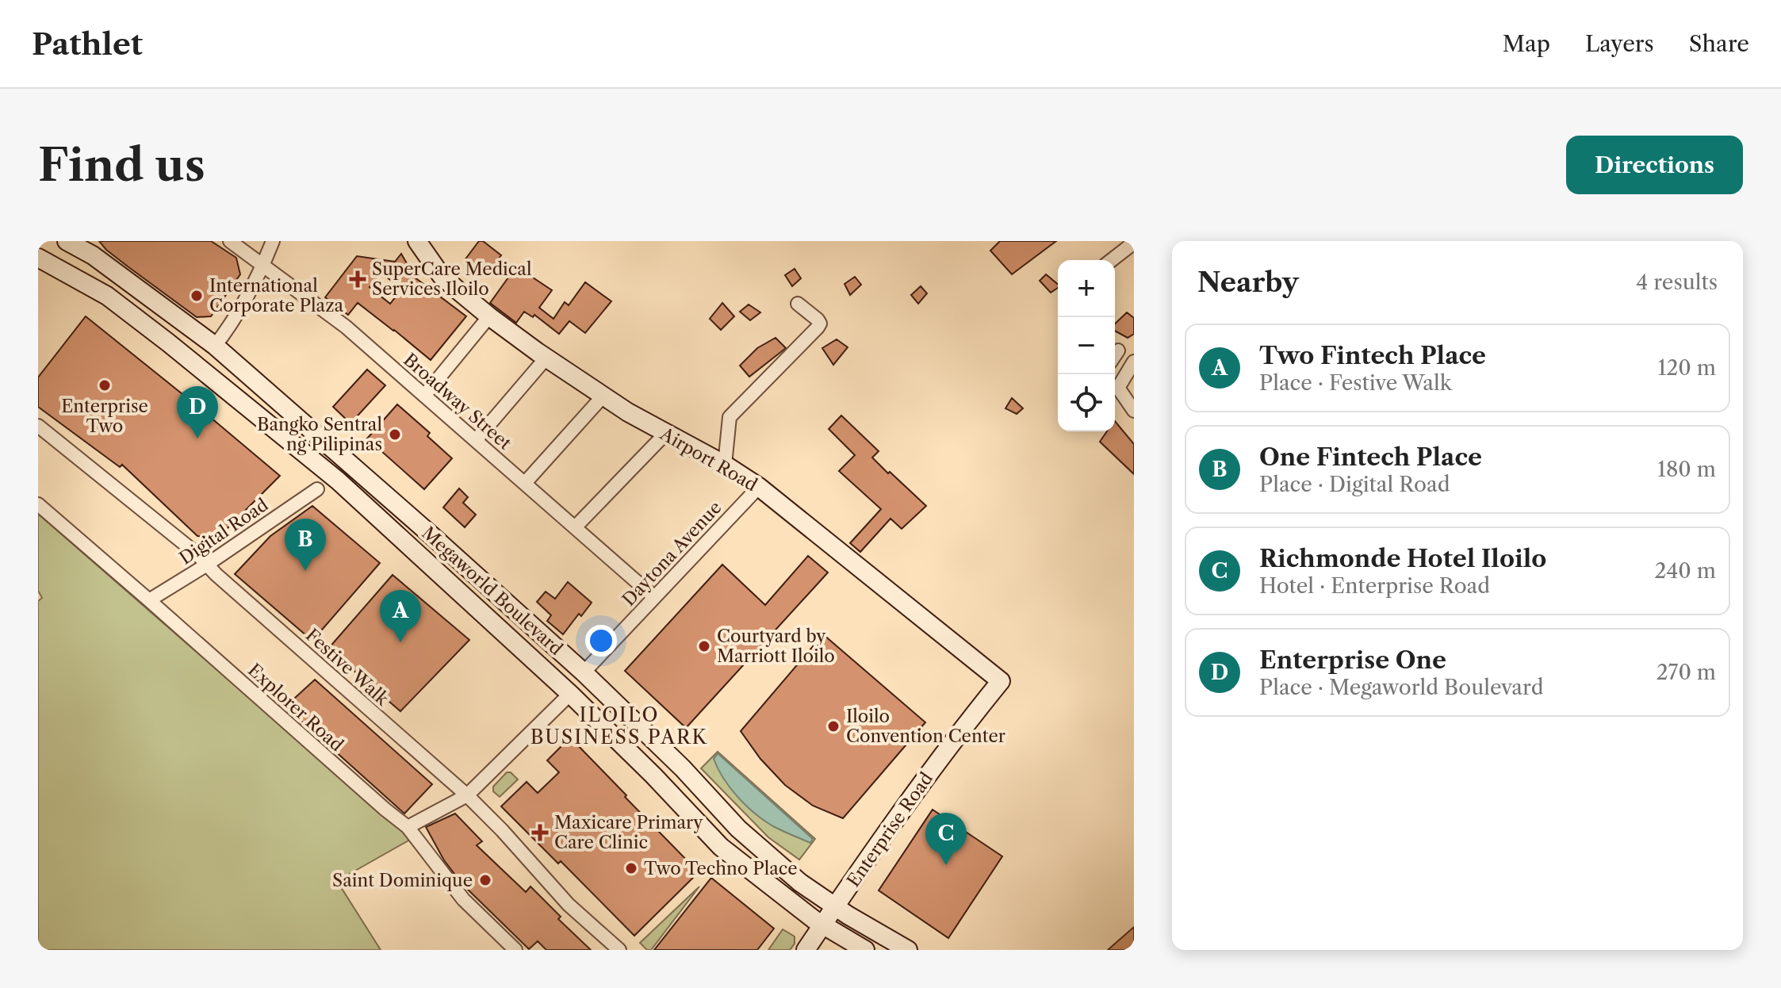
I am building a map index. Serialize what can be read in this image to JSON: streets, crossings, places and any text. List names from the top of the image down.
{
  "streets": {
    "main road": ["Airport Road", "Megaworld Boulevard", "Enterprise Road"],
    "street": [
      "Broadway Street",
      "Digital Road",
      "Daytona Avenue",
      "Festive Walk",
      "Explorer Road"
    ]
  },
  "crossings": [
    ["Broadway Street", "Daytona Avenue"],
    ["Airport Road", "Daytona Avenue"],
    ["Airport Road", "Enterprise Road"],
    ["Digital Road", "Festive Walk"],
    ["Digital Road", "Explorer Road"],
    ["Daytona Avenue", "Megaworld Boulevard"],
    ["Megaworld Boulevard", "Enterprise Road"]
  ],
  "districts": ["ILOILO BUSINESS PARK"],
  "places": {
    "health": ["SuperCare Medical Services Iloilo", "Maxicare Primary Care Clinic"],
    "other": [
      "International Corporate Plaza",
      "Enterprise Two",
      "Bangko Sentral ng Pilipinas",
      "Courtyard by Marriott Iloilo",
      "Iloilo Convention Center",
      "Two Techno Place",
      "Saint Dominique"
    ]
  },
  "page": {
    "header": "Pathlet",
    "nav": ["Map", "Layers", "Share"],
    "buttons": "Directions",
    "title": "Find us",
    "heading": ["Nearby", "4 results"],
    "map_buttons": ["+", "−"],
    "list": [
      {
        "mark": "A",
        "name": "Two Fintech Place",
        "note": "Place · Festive Walk",
        "value": "120 m"
      },
      {
        "mark": "B",
        "name": "One Fintech Place",
        "note": "Place · Digital Road",
        "value": "180 m"
      },
      {
        "mark": "C",
        "name": "Richmonde Hotel Iloilo",
        "note": "Hotel · Enterprise Road",
        "value": "240 m"
      },
      {
        "mark": "D",
        "name": "Enterprise One",
        "note": "Place · Megaworld Boulevard",
        "value": "270 m"
      }
    ],
    "pins": [
      "D",
      "B",
      "A",
      "C"
    ]
  }
}
